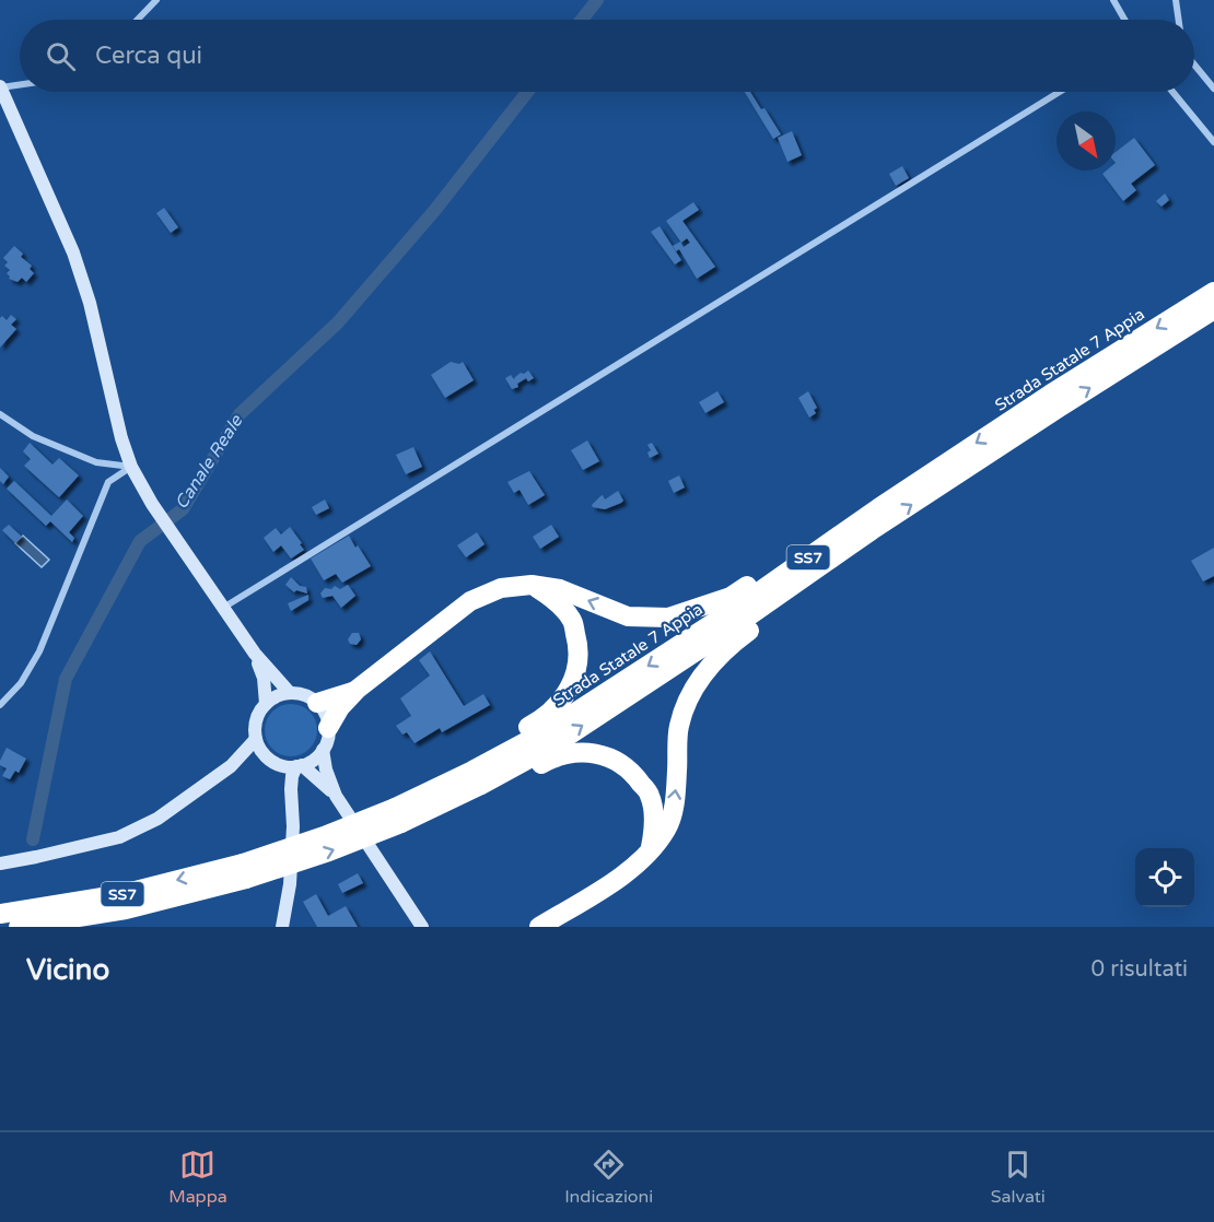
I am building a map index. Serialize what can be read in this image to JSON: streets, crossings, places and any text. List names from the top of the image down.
{
  "streets": {
    "highway": ["Strada Statale 7 Appia", "SS7"]
  },
  "water": ["Canale Reale"],
  "north": "bottom right",
  "page": {
    "search": "Cerca qui",
    "heading": ["Vicino", "0 risultati"],
    "nav": ["Mappa", "Indicazioni", "Salvati"]
  }
}
